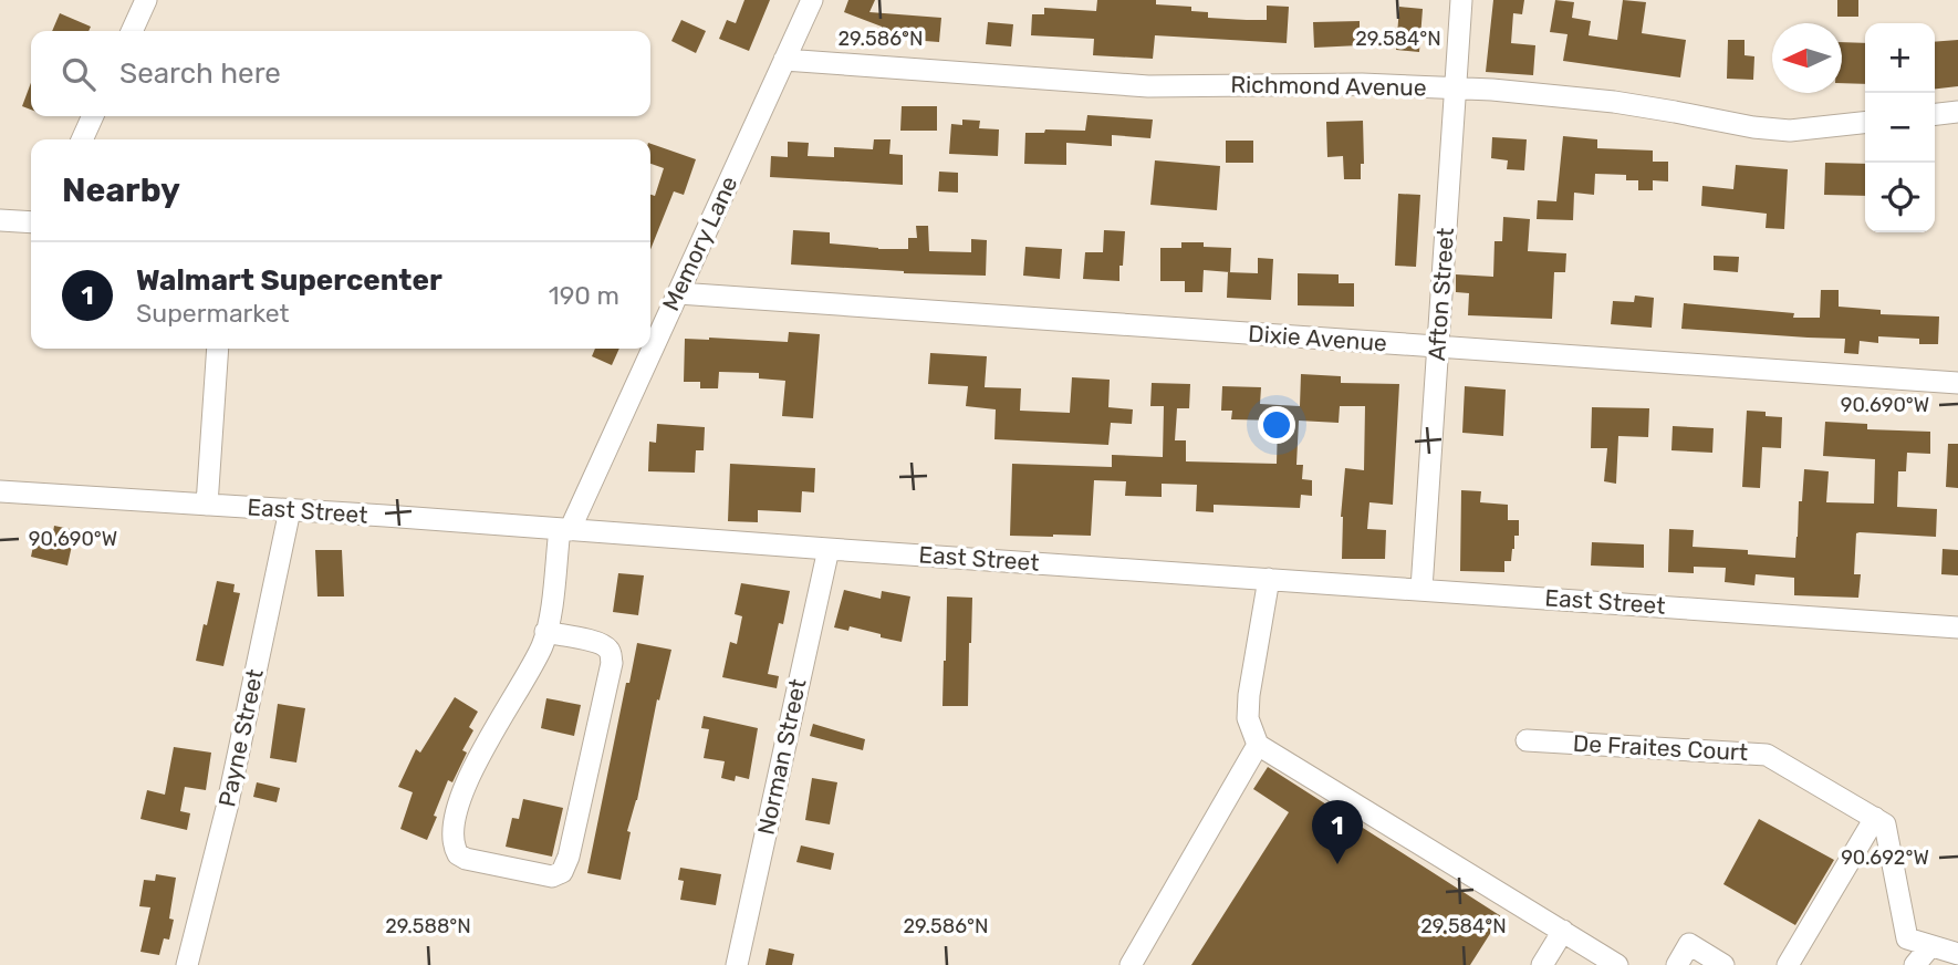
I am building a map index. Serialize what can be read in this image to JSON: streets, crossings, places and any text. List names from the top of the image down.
{
  "streets": {
    "street": [
      "Richmond Avenue",
      "Memory Lane",
      "Afton Street",
      "Dixie Avenue",
      "East Street",
      "Payne Street",
      "De Fraites Court",
      "Norman Street"
    ]
  },
  "crossings": [
    ["Richmond Avenue", "Memory Lane"],
    ["Richmond Avenue", "Afton Street"],
    ["Memory Lane", "Dixie Avenue"],
    ["Memory Lane", "East Street"],
    ["Afton Street", "Dixie Avenue"],
    ["Afton Street", "East Street"],
    ["East Street", "Payne Street"],
    ["East Street", "Norman Street"]
  ],
  "north": "left",
  "page": {
    "map_buttons": ["+", "−"],
    "search": "Search here",
    "heading": "Nearby",
    "list": [
      {
        "mark": "1",
        "name": "Walmart Supercenter",
        "note": "Supermarket",
        "value": "190 m"
      }
    ],
    "pins": "1"
  },
  "coordinates": [
    "29.586°N",
    "29.584°N",
    "90.690°W",
    "90.692°W",
    "29.588°N"
  ]
}
